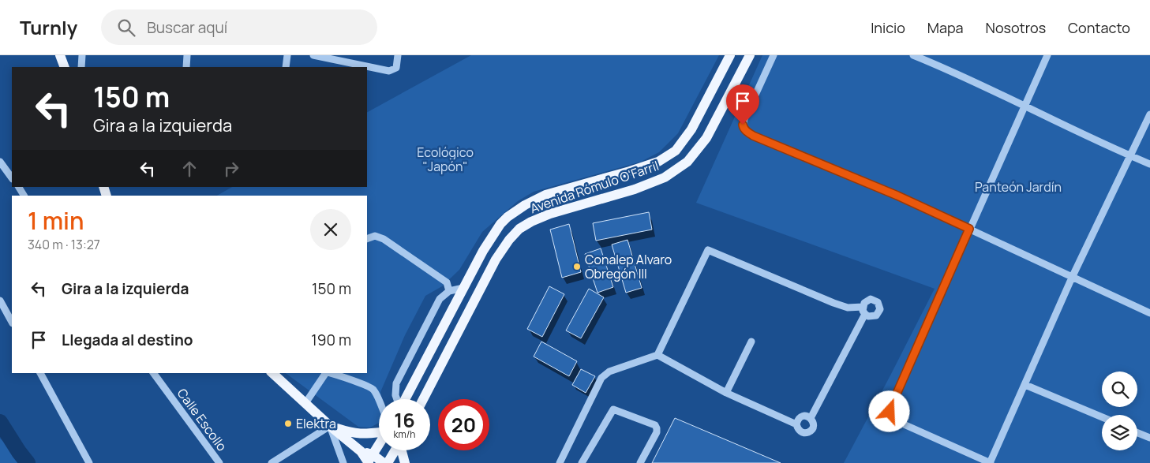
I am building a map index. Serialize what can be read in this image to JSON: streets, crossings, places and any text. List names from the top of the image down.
{
  "streets": {
    "main road": ["Avenida Rómulo O'Farril"],
    "street": ["Calle Escollo"]
  },
  "parks": ["Ecológico \"Japón\"", "Panteón Jardín"],
  "places": ["Conalep Alvaro Obregón lll", "Elektra"],
  "page": {
    "header": "Turnly",
    "search": "Buscar aquí",
    "nav": [
      "Inicio",
      "Mapa",
      "Nosotros",
      "Contacto"
    ],
    "turn": ["150 m", "Gira a la izquierda"],
    "heading": ["1 min", "340 m · 13:27"],
    "list": [
      {
        "name": "Gira a la izquierda",
        "value": "150 m"
      },
      {
        "name": "Llegada al destino",
        "value": "190 m"
      }
    ],
    "speed": "16 km/h",
    "limit": "20"
  }
}
